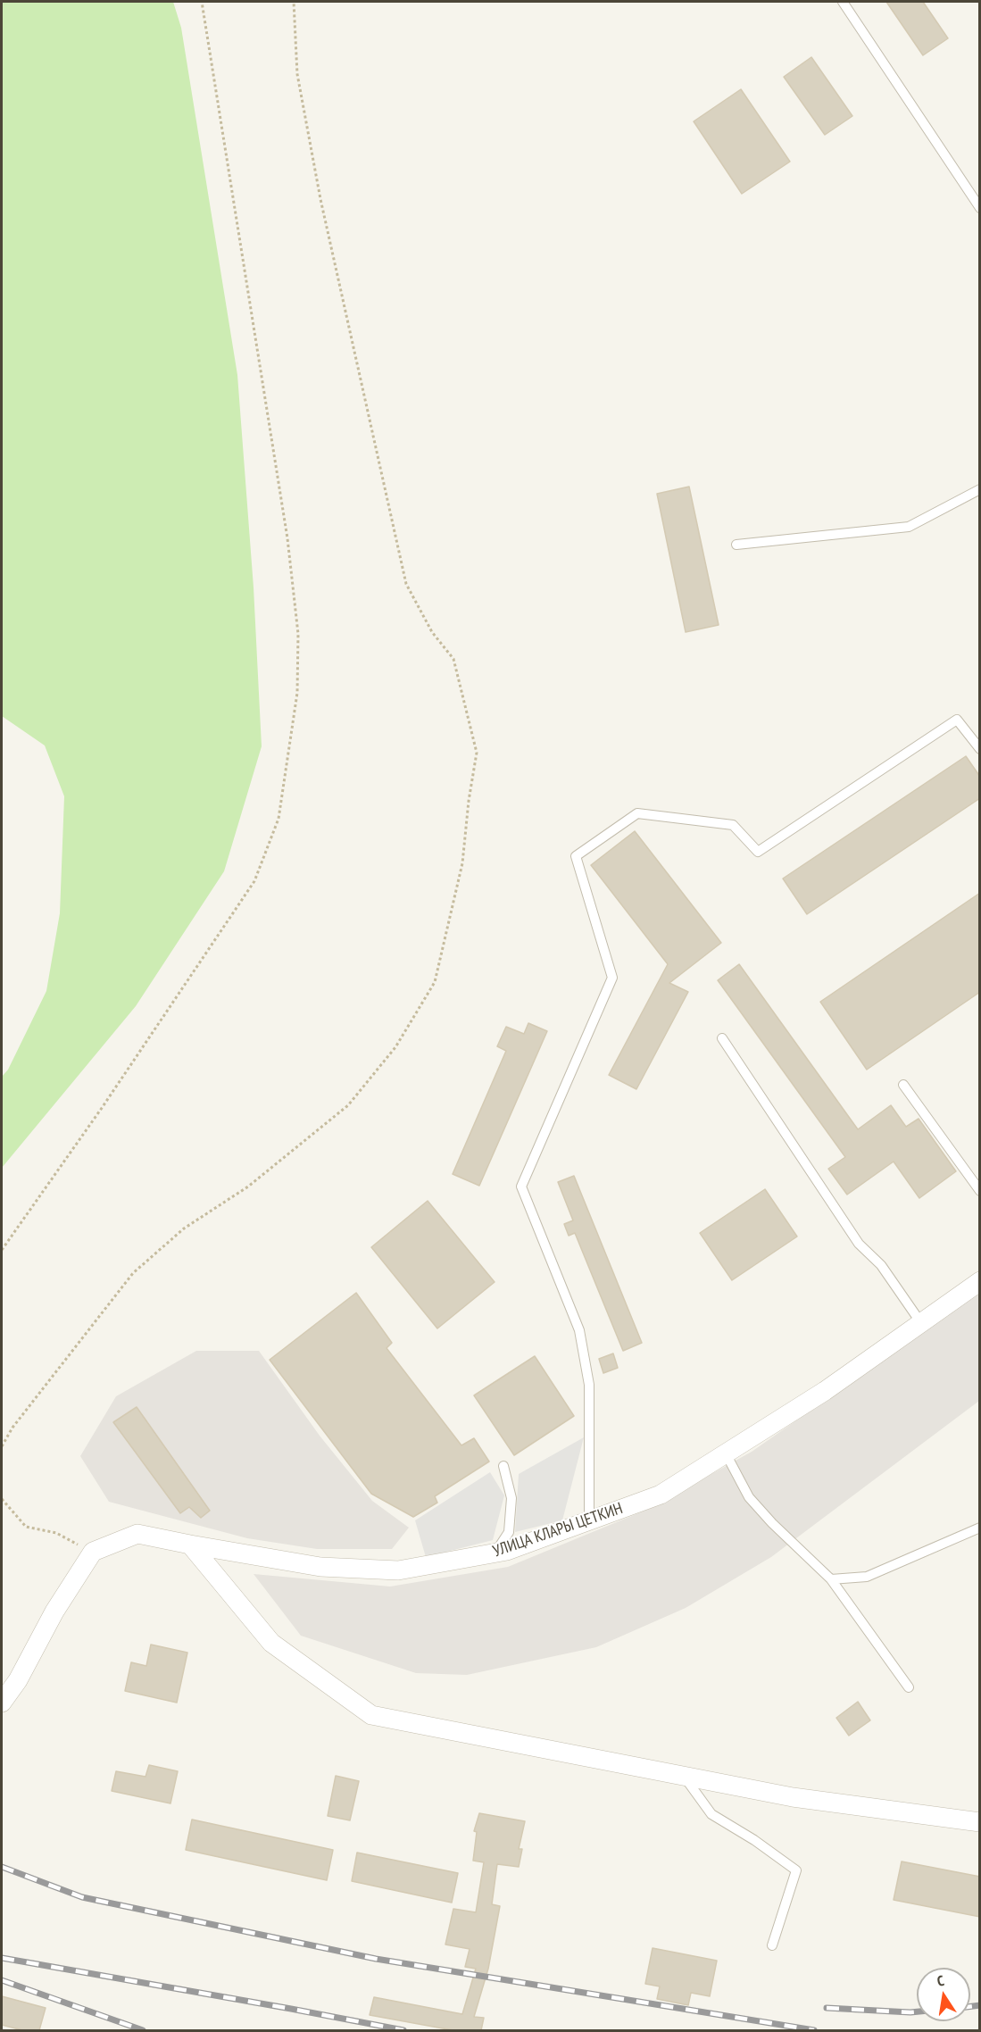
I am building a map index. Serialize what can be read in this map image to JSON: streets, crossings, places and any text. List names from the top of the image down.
{
  "streets": {
    "street": ["УЛИЦА КЛАРЫ ЦЕТКИН"]
  },
  "north": "top"
}
